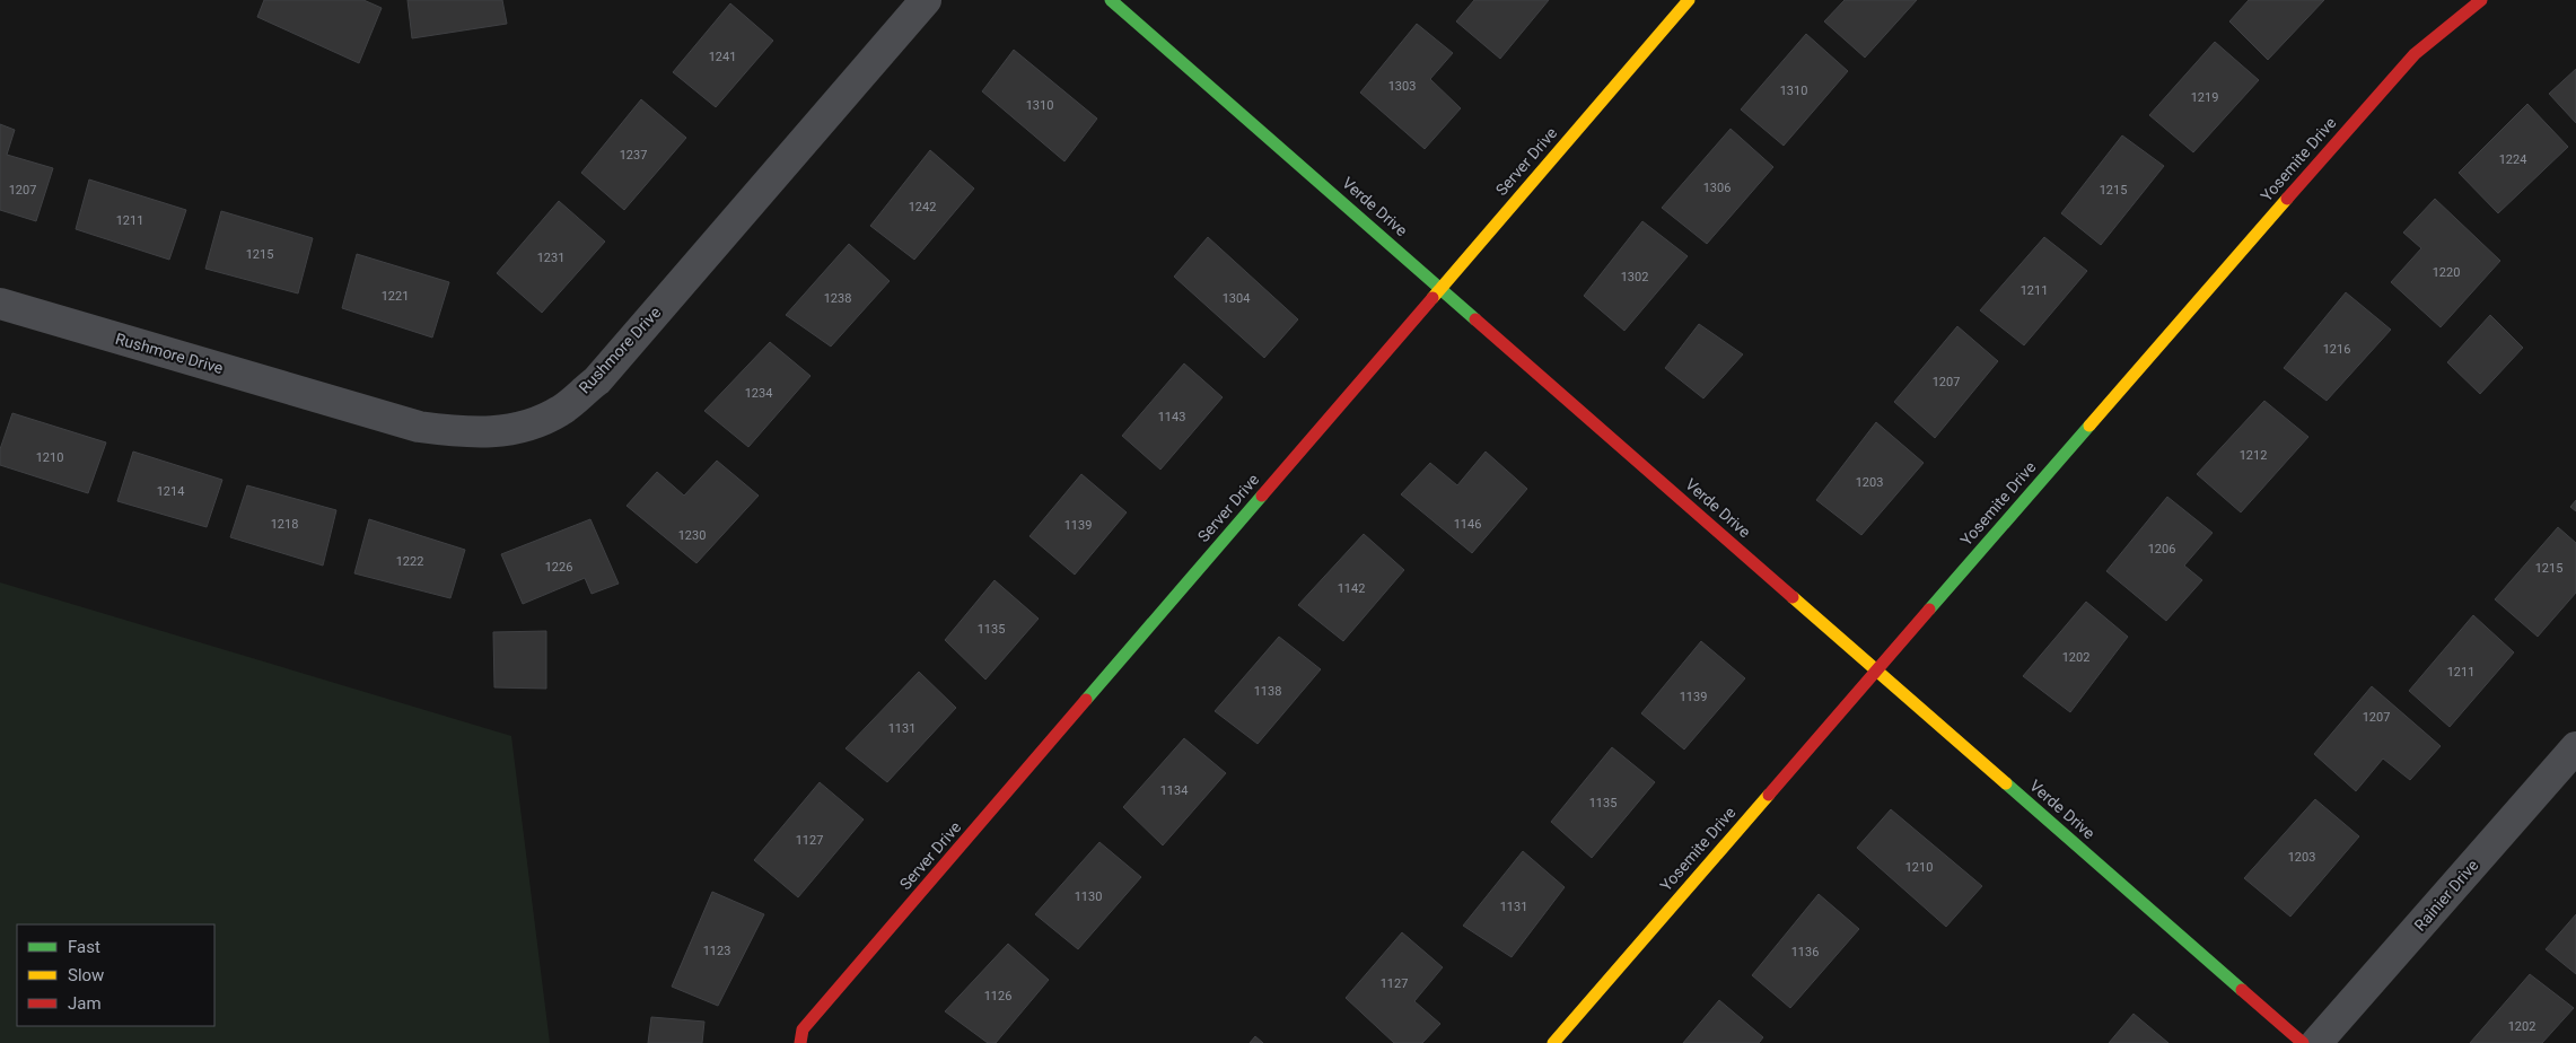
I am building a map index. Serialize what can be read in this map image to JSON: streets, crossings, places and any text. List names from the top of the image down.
{
  "streets": {
    "street": [
      "Yosemite Drive",
      "Server Drive",
      "Verde Drive",
      "Rushmore Drive",
      "Rainier Drive"
    ]
  },
  "crossings": [
    ["Yosemite Drive", "Verde Drive"],
    ["Server Drive", "Verde Drive"]
  ],
  "house_numbers": [
    "1241",
    "1303",
    "1310",
    "1219",
    "1310",
    "1237",
    "1224",
    "1306",
    "1207",
    "1215",
    "1242",
    "1211",
    "1215",
    "1231",
    "1220",
    "1302",
    "1211",
    "1221",
    "1238",
    "1304",
    "1216",
    "1207",
    "1234",
    "1143",
    "1212",
    "1210",
    "1203",
    "1214",
    "1218",
    "1146",
    "1139",
    "1230",
    "1206",
    "1222",
    "1226",
    "1215",
    "1142",
    "1135",
    "1202",
    "1211",
    "1138",
    "1139",
    "1207",
    "1131",
    "1134",
    "1135",
    "1127",
    "1203",
    "1210",
    "1130",
    "1131",
    "1123",
    "1136",
    "1127",
    "1126",
    "1202"
  ],
  "legend": ["Fast", "Slow", "Jam"]
}
